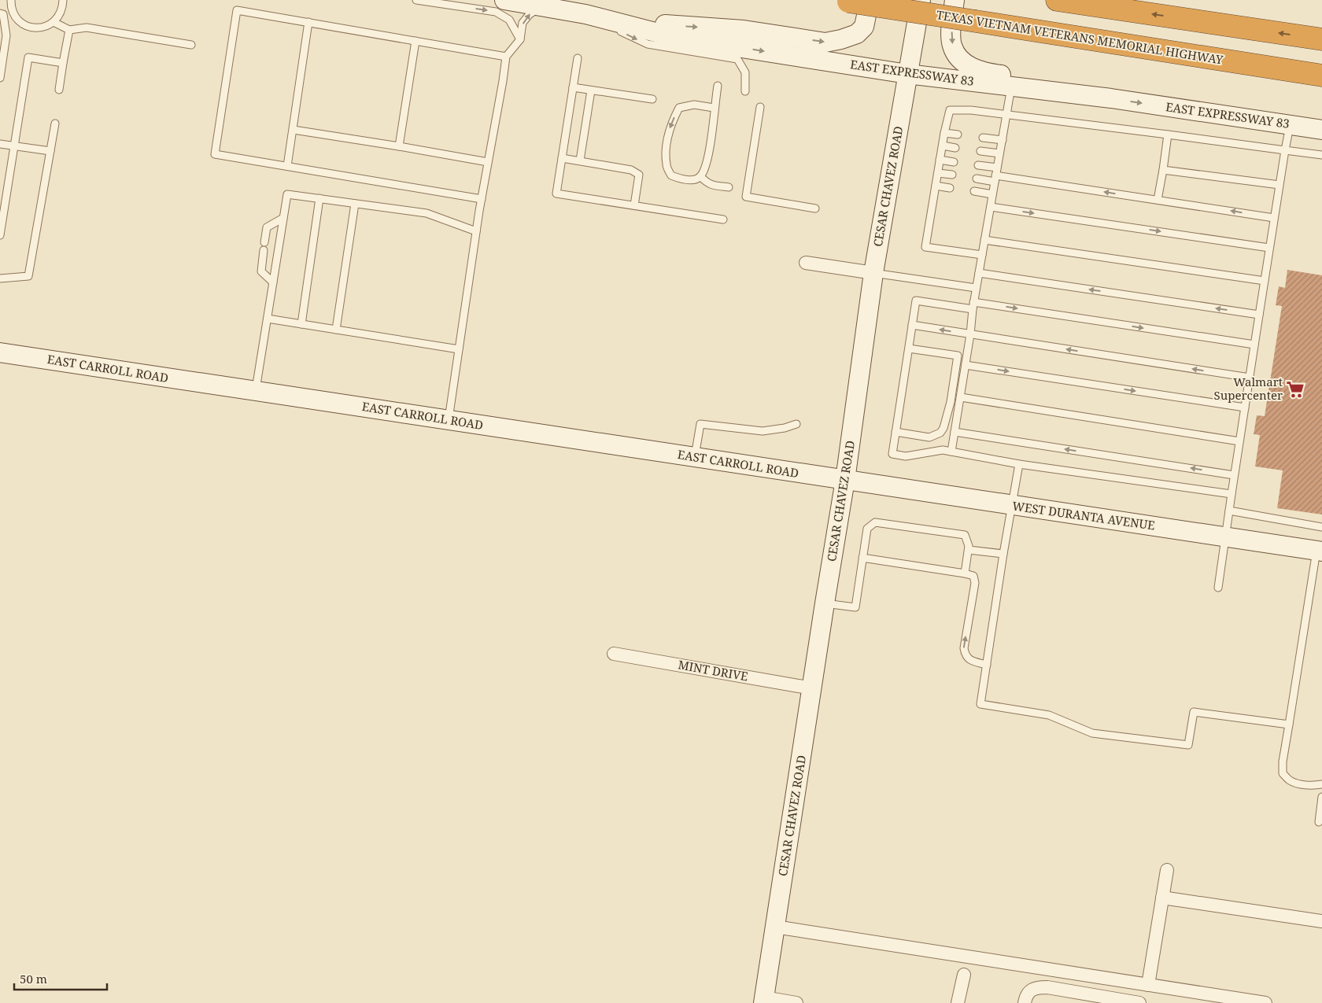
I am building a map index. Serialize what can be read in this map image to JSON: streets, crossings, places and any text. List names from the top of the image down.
{
  "streets": {
    "highway": ["TEXAS VIETNAM VETERANS MEMORIAL HIGHWAY"],
    "street": [
      "EAST EXPRESSWAY 83",
      "CESAR CHAVEZ ROAD",
      "EAST CARROLL ROAD",
      "WEST DURANTA AVENUE",
      "MINT DRIVE"
    ]
  },
  "crossings": [
    ["EAST EXPRESSWAY 83", "CESAR CHAVEZ ROAD"],
    ["CESAR CHAVEZ ROAD", "EAST CARROLL ROAD"],
    ["CESAR CHAVEZ ROAD", "WEST DURANTA AVENUE"],
    ["CESAR CHAVEZ ROAD", "MINT DRIVE"],
    ["EAST CARROLL ROAD", "WEST DURANTA AVENUE"]
  ],
  "one_way": ["EAST EXPRESSWAY 83"],
  "places": {
    "supermarket": ["Walmart Supercenter"]
  },
  "scale_bar": "50 m"
}
